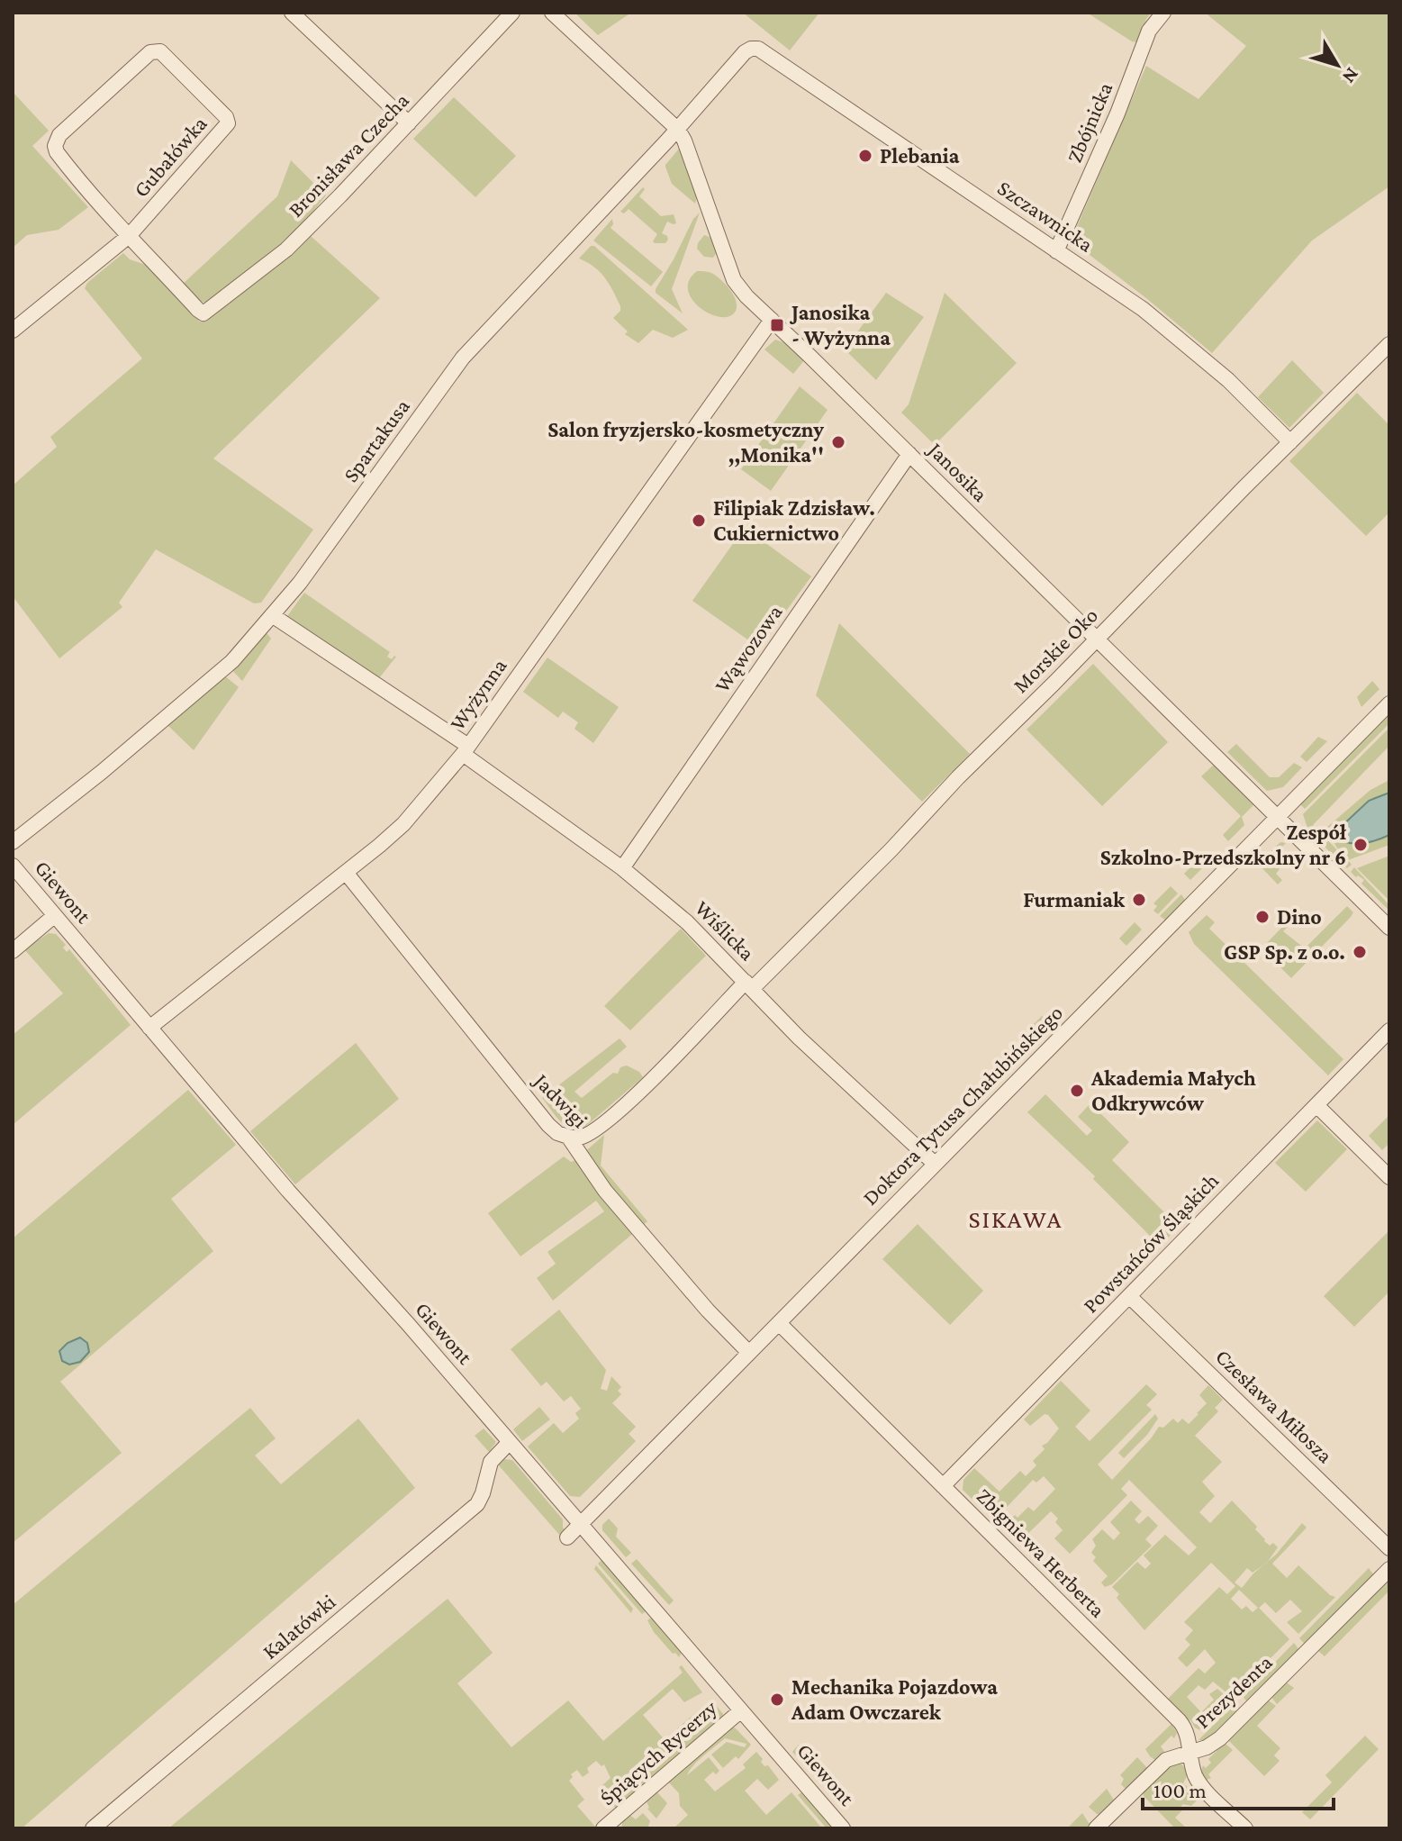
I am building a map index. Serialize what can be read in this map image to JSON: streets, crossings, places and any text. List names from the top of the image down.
{
  "streets": {
    "street": [
      "Zbójnicka",
      "Bronisława Czecha",
      "Gubałówka",
      "Szczawnicka",
      "Spartakusa",
      "Janosika",
      "Wąwozowa",
      "Morskie Oko",
      "Wyżynna",
      "Giewont",
      "Wiślicka",
      "Jadwigi",
      "Doktora Tytusa Chałubińskiego",
      "Powstańców Śląskich",
      "Czesława Miłosza",
      "Zbigniewa Herberta",
      "Kalatówki",
      "Prezydenta",
      "Śpiących Rycerzy"
    ]
  },
  "crossings": [
    ["Zbójnicka", "Szczawnicka"],
    ["Bronisława Czecha", "Gubałówka"],
    ["Szczawnicka", "Spartakusa"],
    ["Szczawnicka", "Morskie Oko"],
    ["Spartakusa", "Janosika"],
    ["Spartakusa", "Wiślicka"],
    ["Janosika", "Wąwozowa"],
    ["Janosika", "Morskie Oko"],
    ["Janosika", "Wyżynna"],
    ["Janosika", "Doktora Tytusa Chałubińskiego"],
    ["Wąwozowa", "Wiślicka"],
    ["Morskie Oko", "Wiślicka"],
    ["Morskie Oko", "Jadwigi"],
    ["Wyżynna", "Giewont"],
    ["Wyżynna", "Wiślicka"],
    ["Wyżynna", "Jadwigi"],
    ["Giewont", "Doktora Tytusa Chałubińskiego"],
    ["Giewont", "Kalatówki"],
    ["Giewont", "Śpiących Rycerzy"],
    ["Wiślicka", "Doktora Tytusa Chałubińskiego"],
    ["Jadwigi", "Doktora Tytusa Chałubińskiego"],
    ["Doktora Tytusa Chałubińskiego", "Zbigniewa Herberta"],
    ["Powstańców Śląskich", "Czesława Miłosza"],
    ["Powstańców Śląskich", "Zbigniewa Herberta"],
    ["Zbigniewa Herberta", "Prezydenta"]
  ],
  "districts": ["SIKAWA"],
  "places": {
    "other": [
      "Plebania",
      "Salon fryzjersko-kosmetyczny ,,Monika''",
      "Filipiak Zdzisław. Cukiernictwo",
      "Zespół Szkolno-Przedszkolny nr 6",
      "Furmaniak",
      "Dino",
      "GSP Sp. z o.o.",
      "Akademia Małych Odkrywców",
      "Mechanika Pojazdowa Adam Owczarek"
    ],
    "transit": ["Janosika - Wyżynna"]
  },
  "scale_bar": "100 m",
  "north": "bottom right"
}
